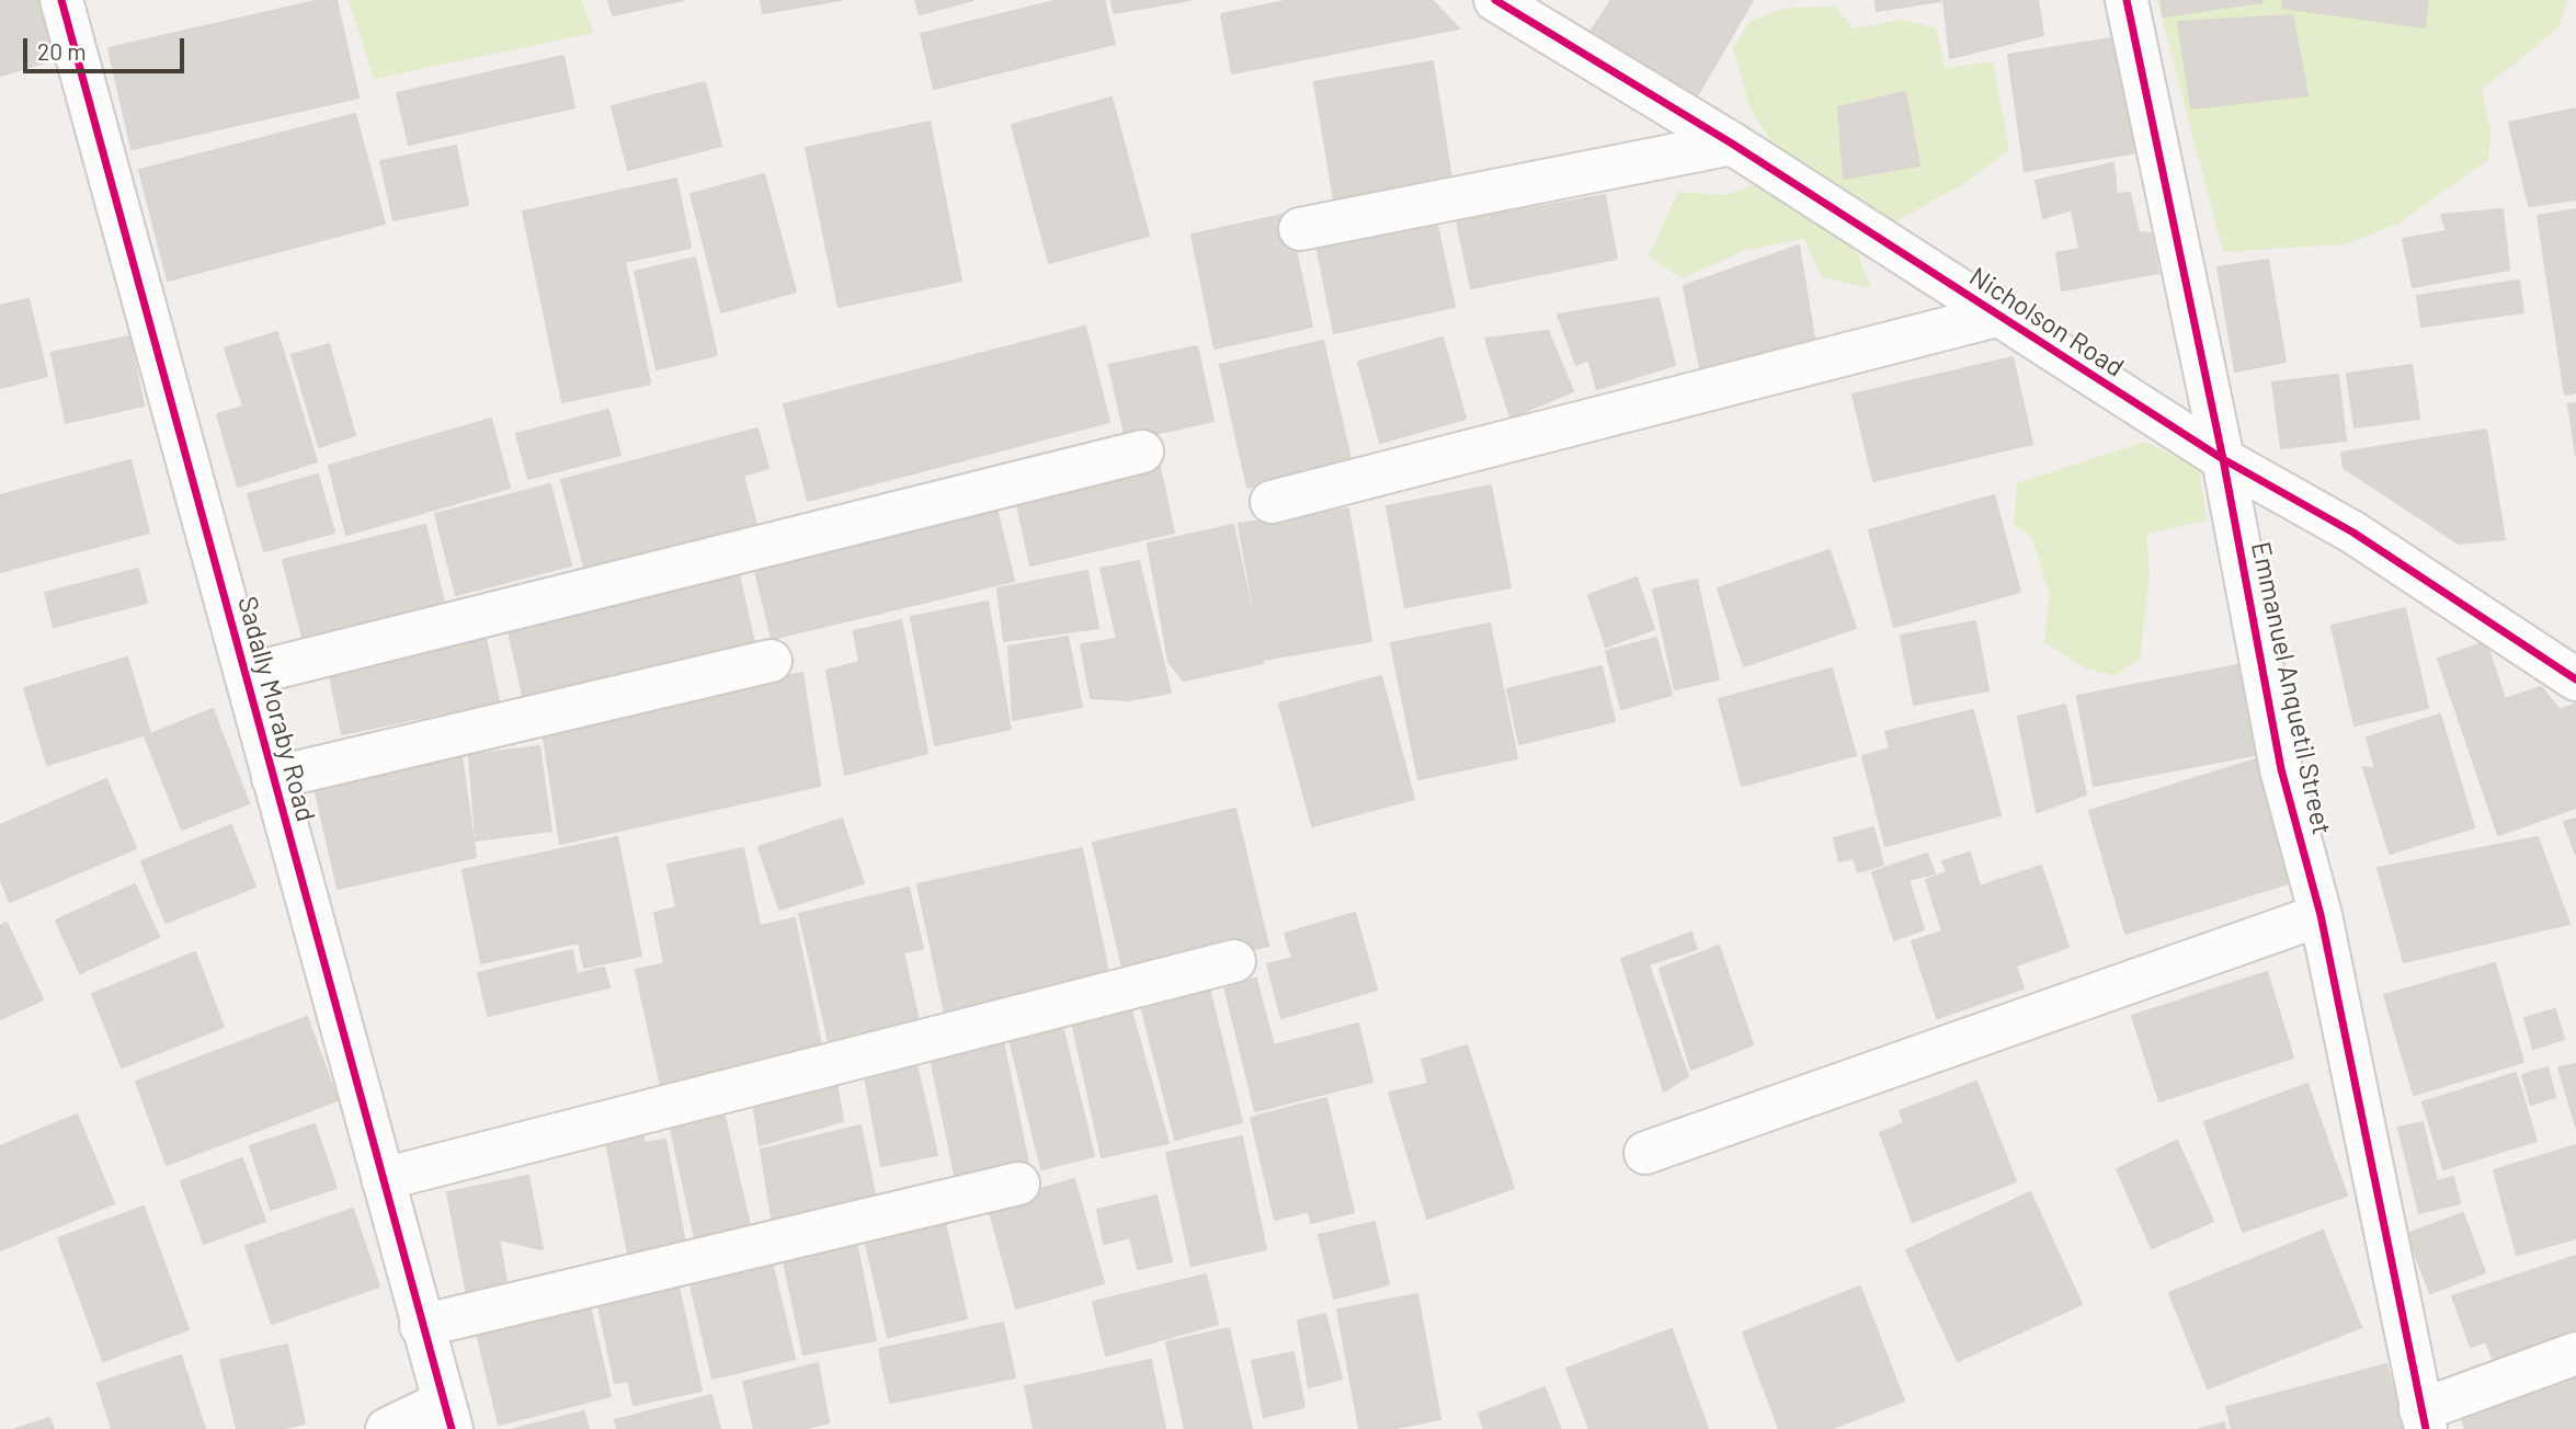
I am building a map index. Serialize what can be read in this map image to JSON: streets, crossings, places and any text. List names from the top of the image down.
{
  "streets": {
    "street": ["Nicholson Road", "Emmanuel Anquetil Street", "Sadally Moraby Road"]
  },
  "crossings": [
    ["Nicholson Road", "Emmanuel Anquetil Street"]
  ],
  "scale_bar": "20 m"
}
